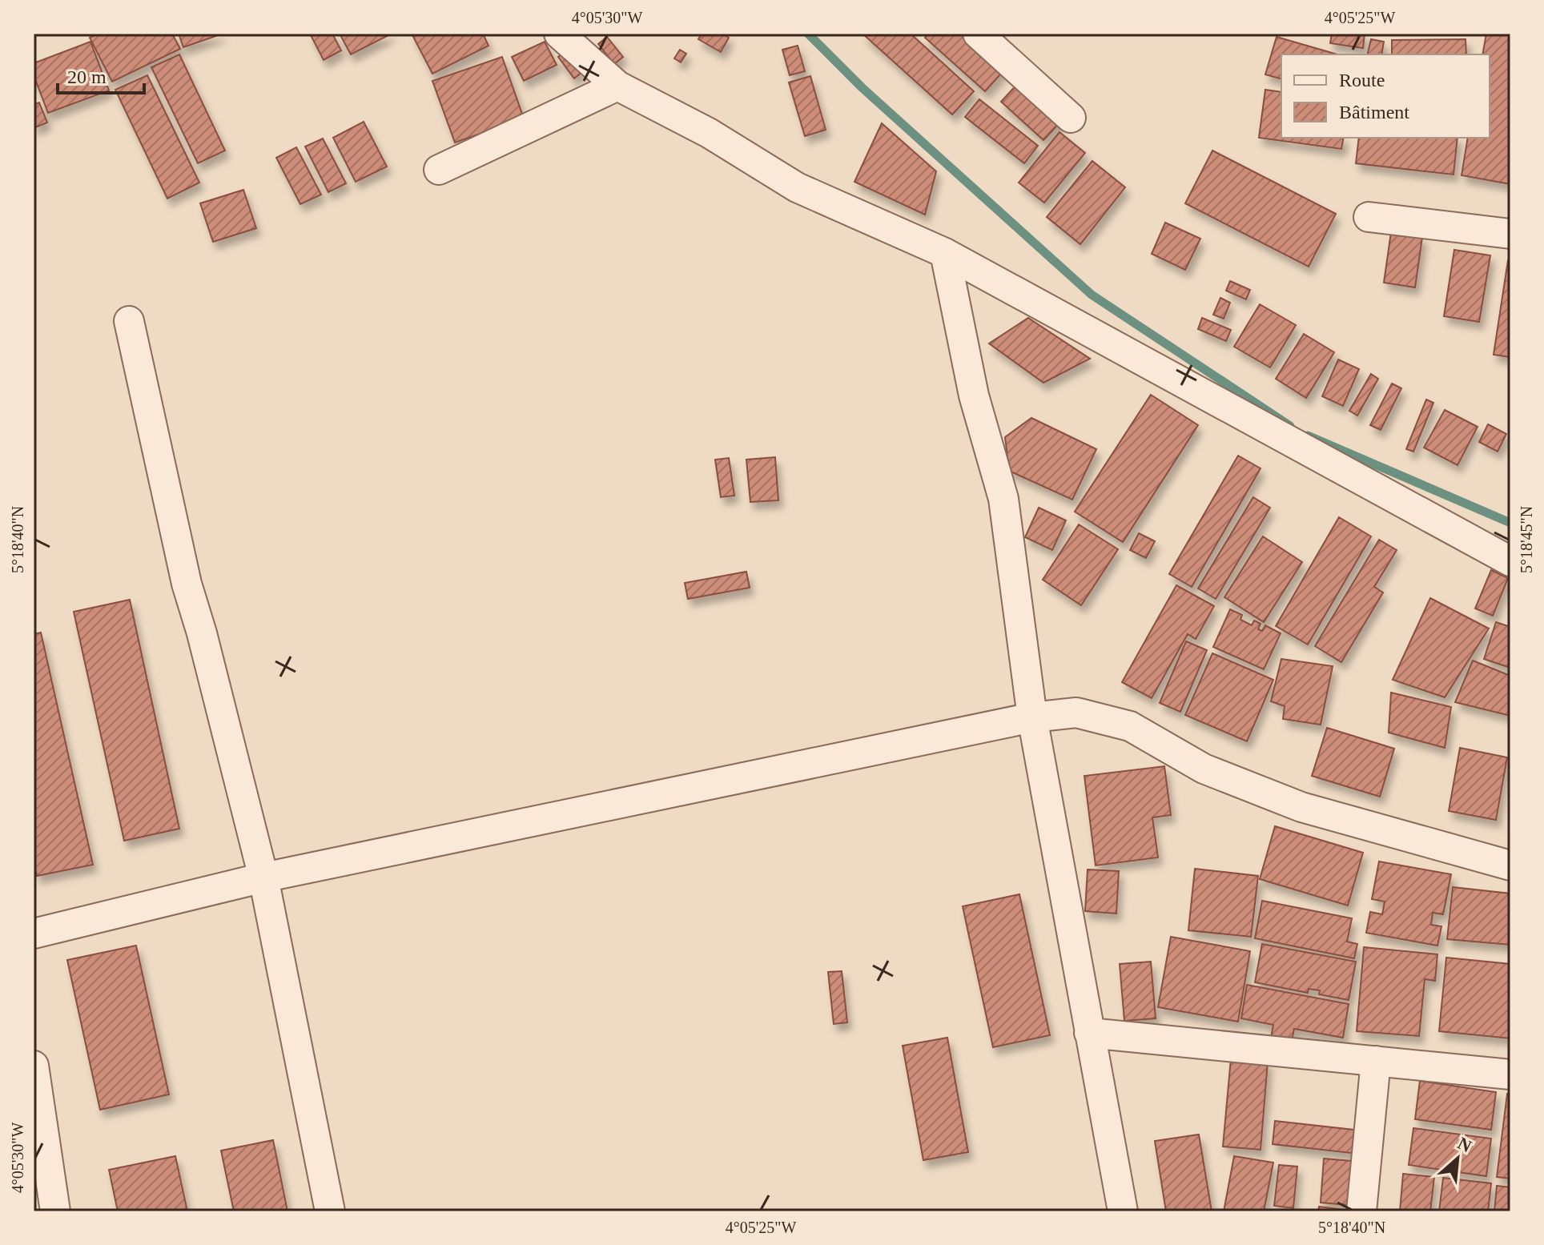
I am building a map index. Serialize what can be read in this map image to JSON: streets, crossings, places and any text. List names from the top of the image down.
{
  "legend": ["Route", "Bâtiment"],
  "scale_bar": "20 m",
  "north": "top right",
  "coordinates": [
    "4°05'30\"W",
    "4°05'25\"W",
    "5°18'40\"N",
    "5°18'45\"N"
  ]
}
